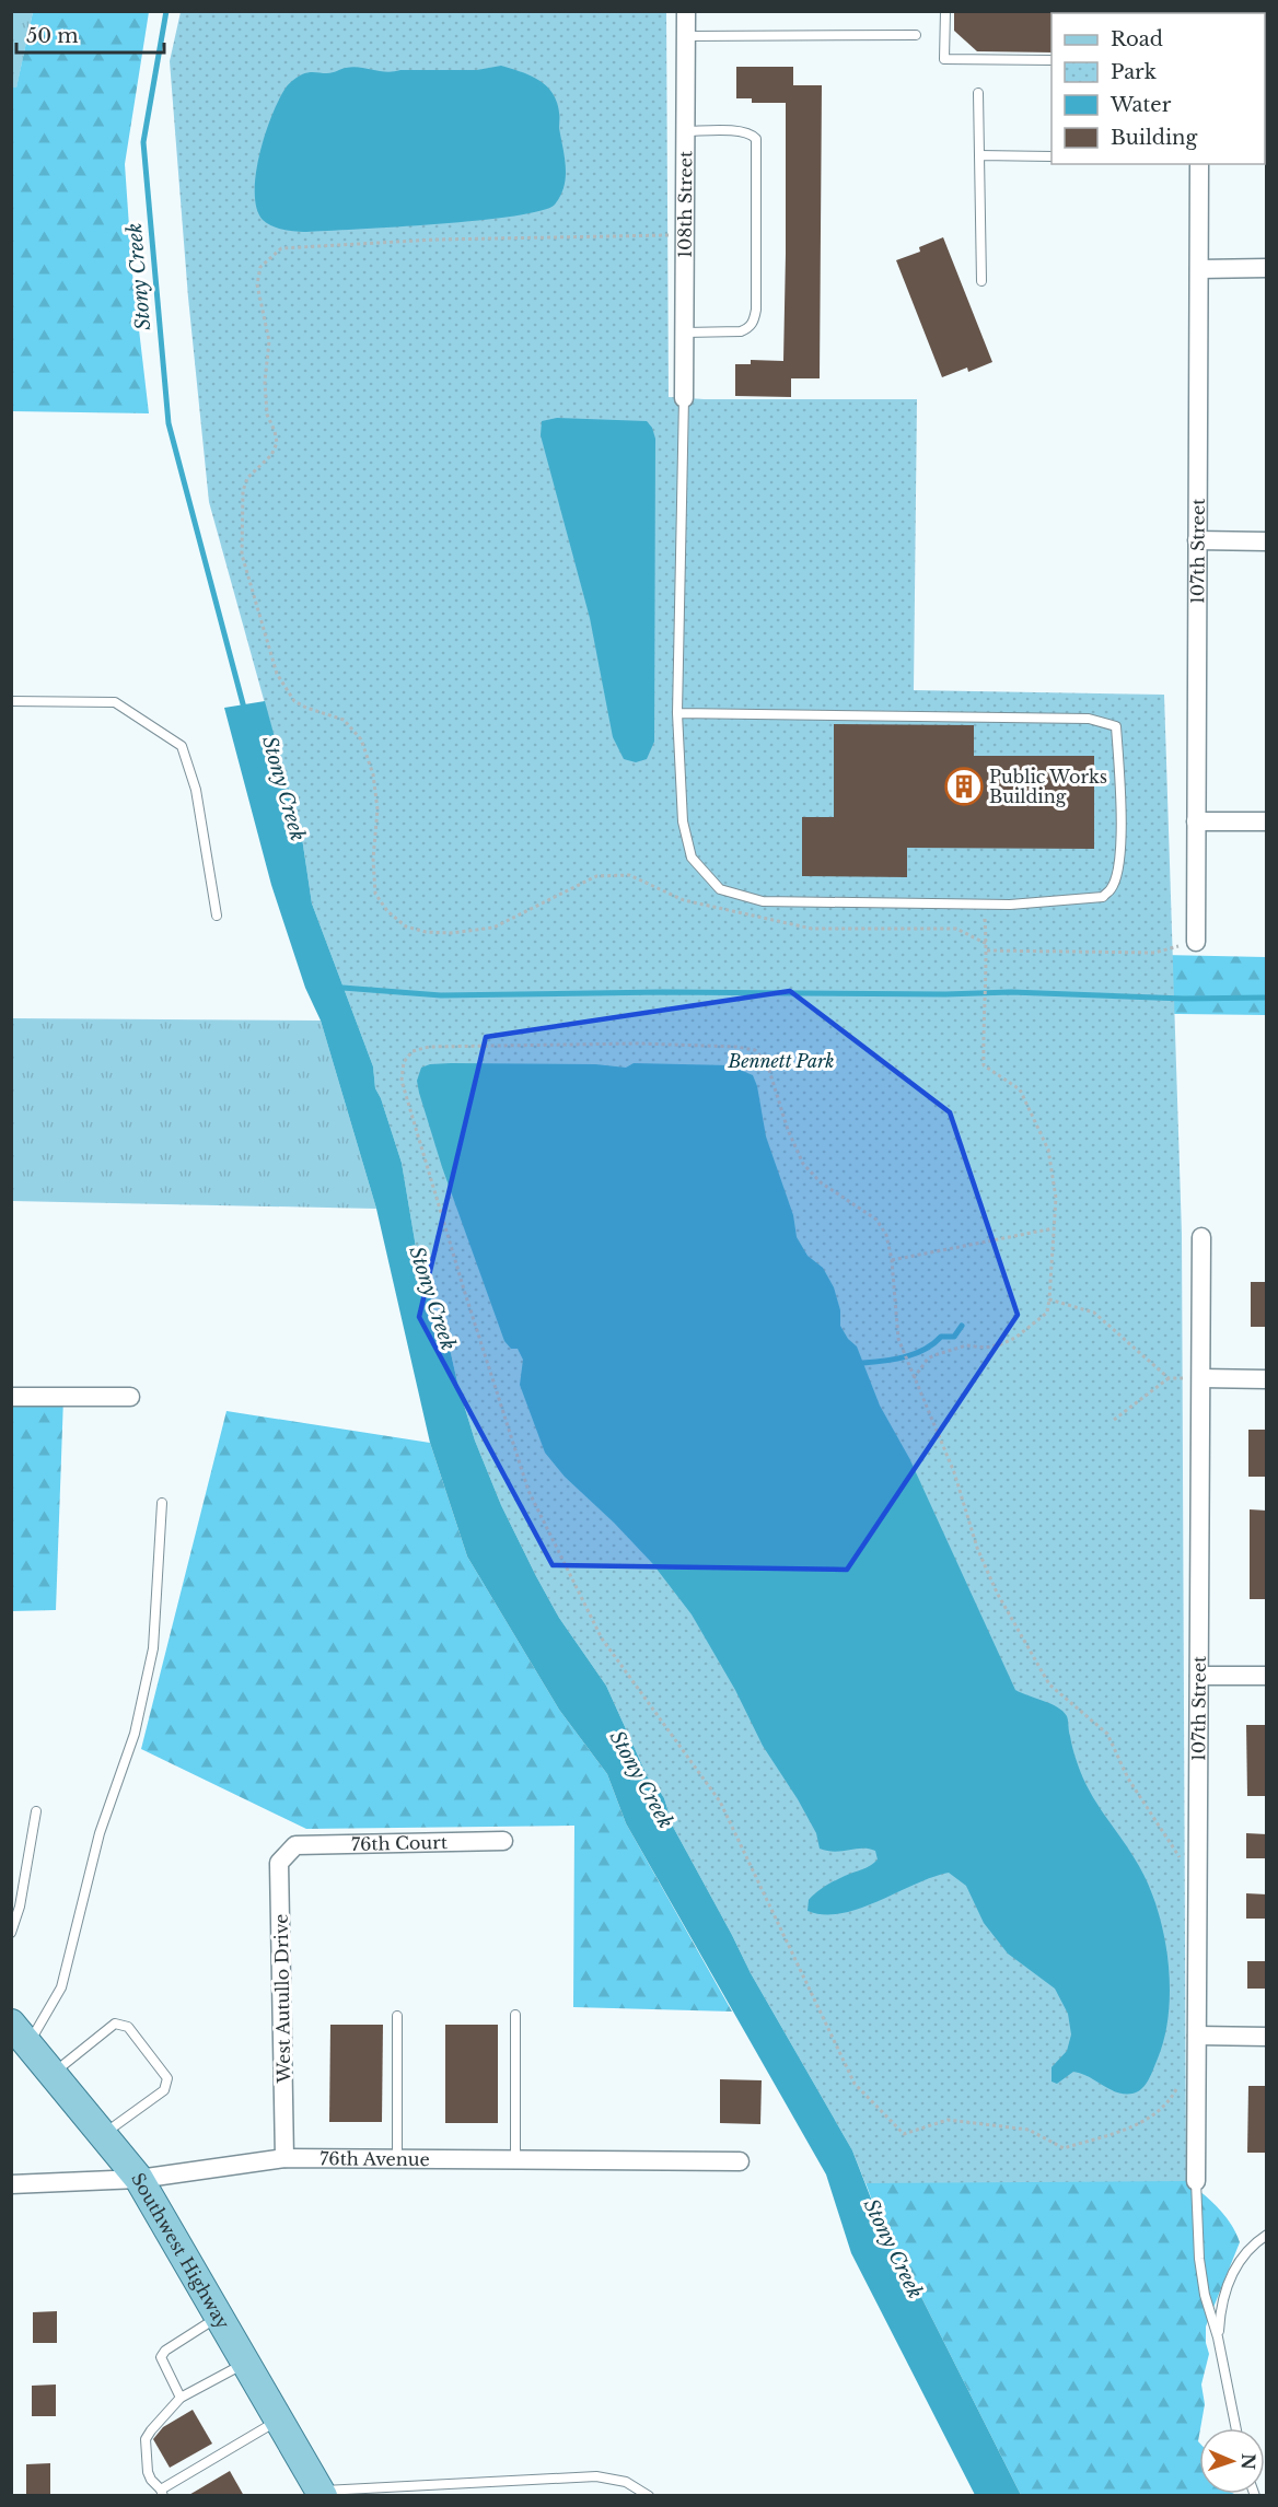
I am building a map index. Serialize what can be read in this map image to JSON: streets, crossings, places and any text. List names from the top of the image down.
{
  "streets": {
    "main road": ["Southwest Highway"],
    "street": [
      "108th Street",
      "107th Street",
      "76th Court",
      "West Autullo Drive",
      "76th Avenue"
    ]
  },
  "crossings": [
    ["76th Court", "West Autullo Drive"],
    ["West Autullo Drive", "76th Avenue"],
    ["76th Avenue", "Southwest Highway"]
  ],
  "water": ["Stony Creek"],
  "parks": ["Bennett Park"],
  "places": {
    "building": ["Public Works Building"]
  },
  "legend": [
    "Road",
    "Park",
    "Water",
    "Building"
  ],
  "scale_bar": "50 m",
  "north": "right"
}
